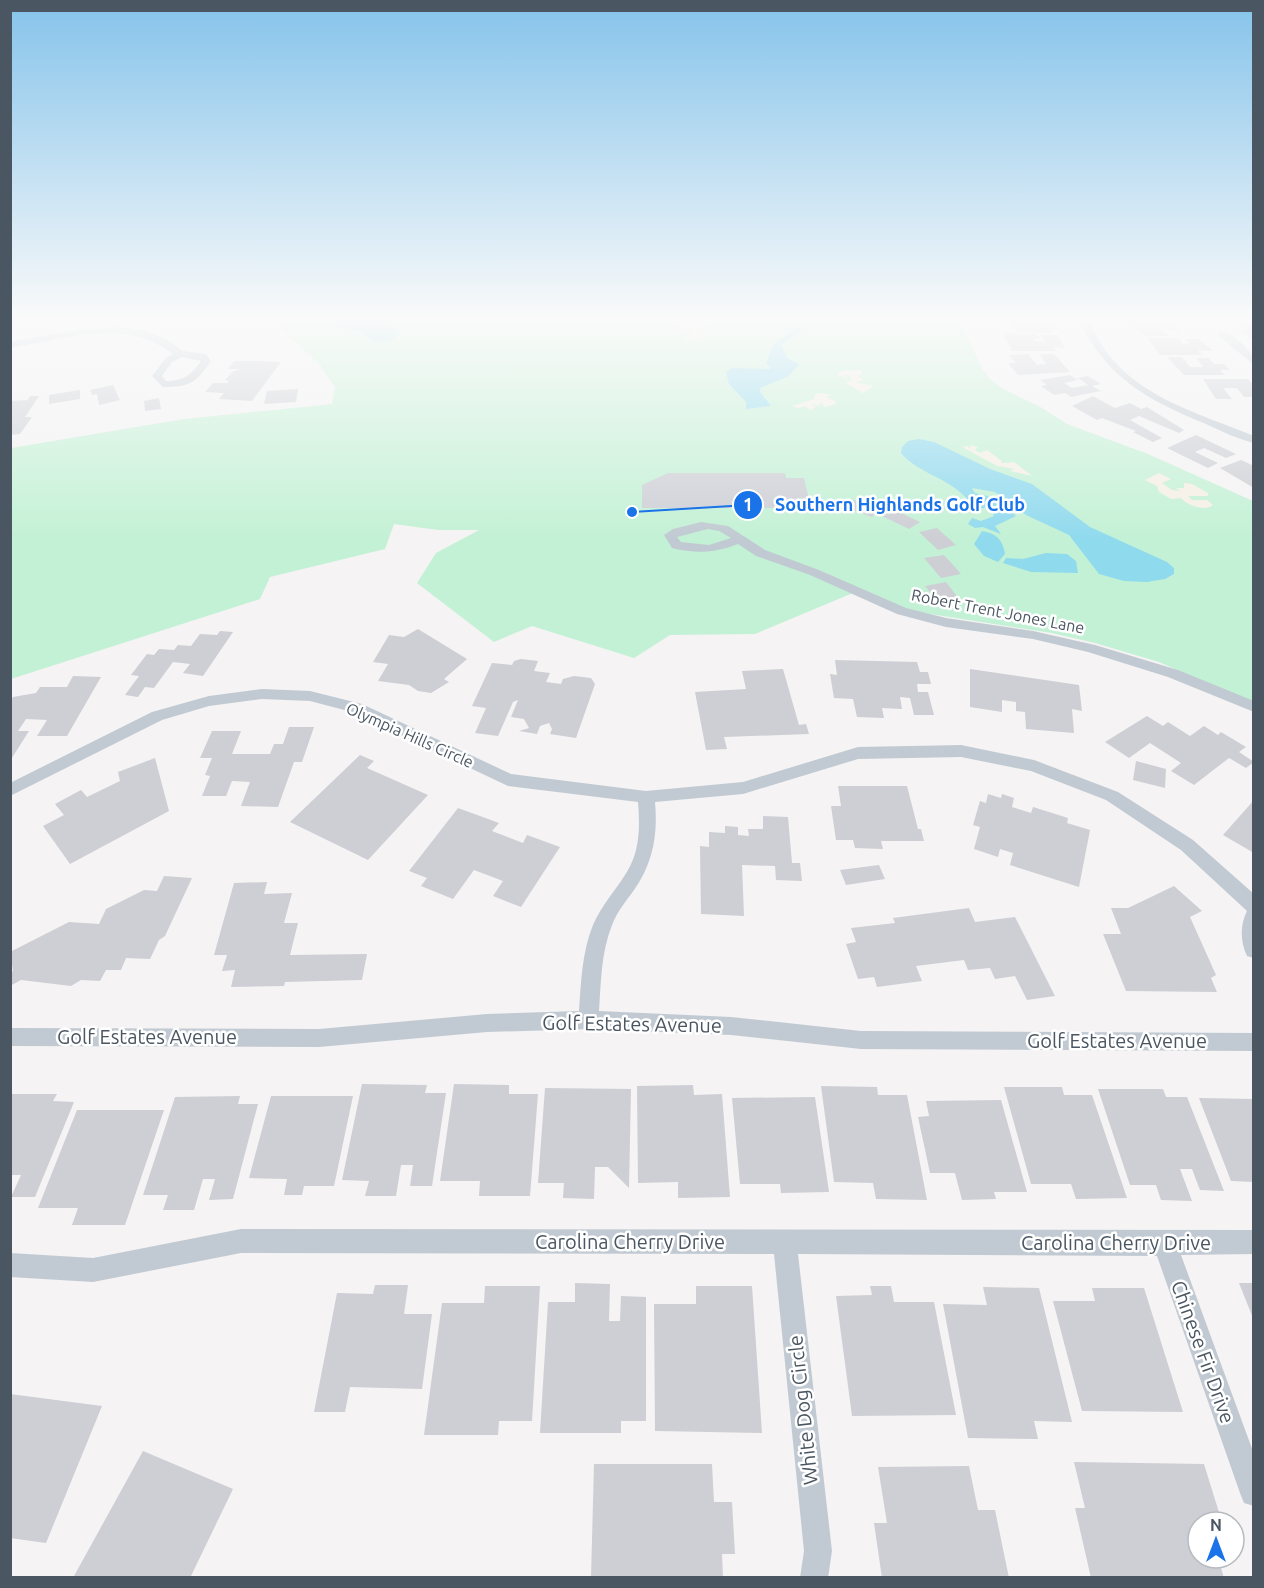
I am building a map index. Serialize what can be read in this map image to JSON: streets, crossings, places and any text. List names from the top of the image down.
{
  "streets": {
    "street": [
      "Robert Trent Jones Lane",
      "Olympia Hills Circle",
      "Golf Estates Avenue",
      "Carolina Cherry Drive",
      "Chinese Fir Drive",
      "White Dog Circle"
    ]
  },
  "crossings": [
    ["Carolina Cherry Drive", "Chinese Fir Drive"],
    ["Carolina Cherry Drive", "White Dog Circle"]
  ],
  "places": ["Southern Highlands Golf Club"],
  "north": "top"
}
